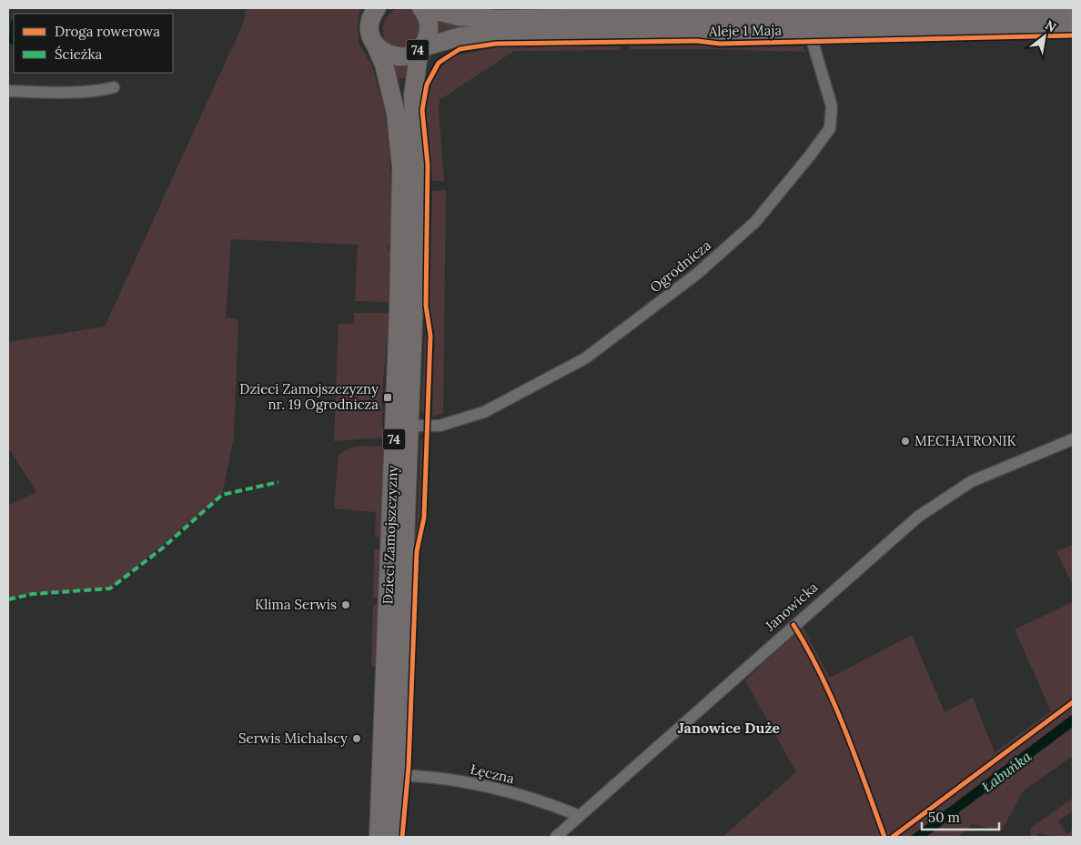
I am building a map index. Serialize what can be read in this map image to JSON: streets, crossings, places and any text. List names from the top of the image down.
{
  "streets": {
    "main road": ["Aleje 1 Maja", "74", "Dzieci Zamojszczyzny"],
    "street": ["Ogrodnicza", "Janowicka", "Łęczna"]
  },
  "crossings": [
    ["Aleje 1 Maja", "74"],
    ["Aleje 1 Maja", "Ogrodnicza"],
    ["Aleje 1 Maja", "Dzieci Zamojszczyzny"],
    ["74", "Dzieci Zamojszczyzny"],
    ["Ogrodnicza", "Dzieci Zamojszczyzny"],
    ["Dzieci Zamojszczyzny", "Łęczna"],
    ["Janowicka", "Łęczna"]
  ],
  "districts": ["Janowice Duże"],
  "water": ["Łabuńka"],
  "places": {
    "transit": ["Dzieci Zamojszczyzny nr. 19 Ogrodnicza"],
    "other": ["MECHATRONIK", "Klima Serwis", "Serwis Michalscy"]
  },
  "legend": ["Droga rowerowa", "Ścieżka"],
  "scale_bar": "50 m",
  "north": "top right"
}
